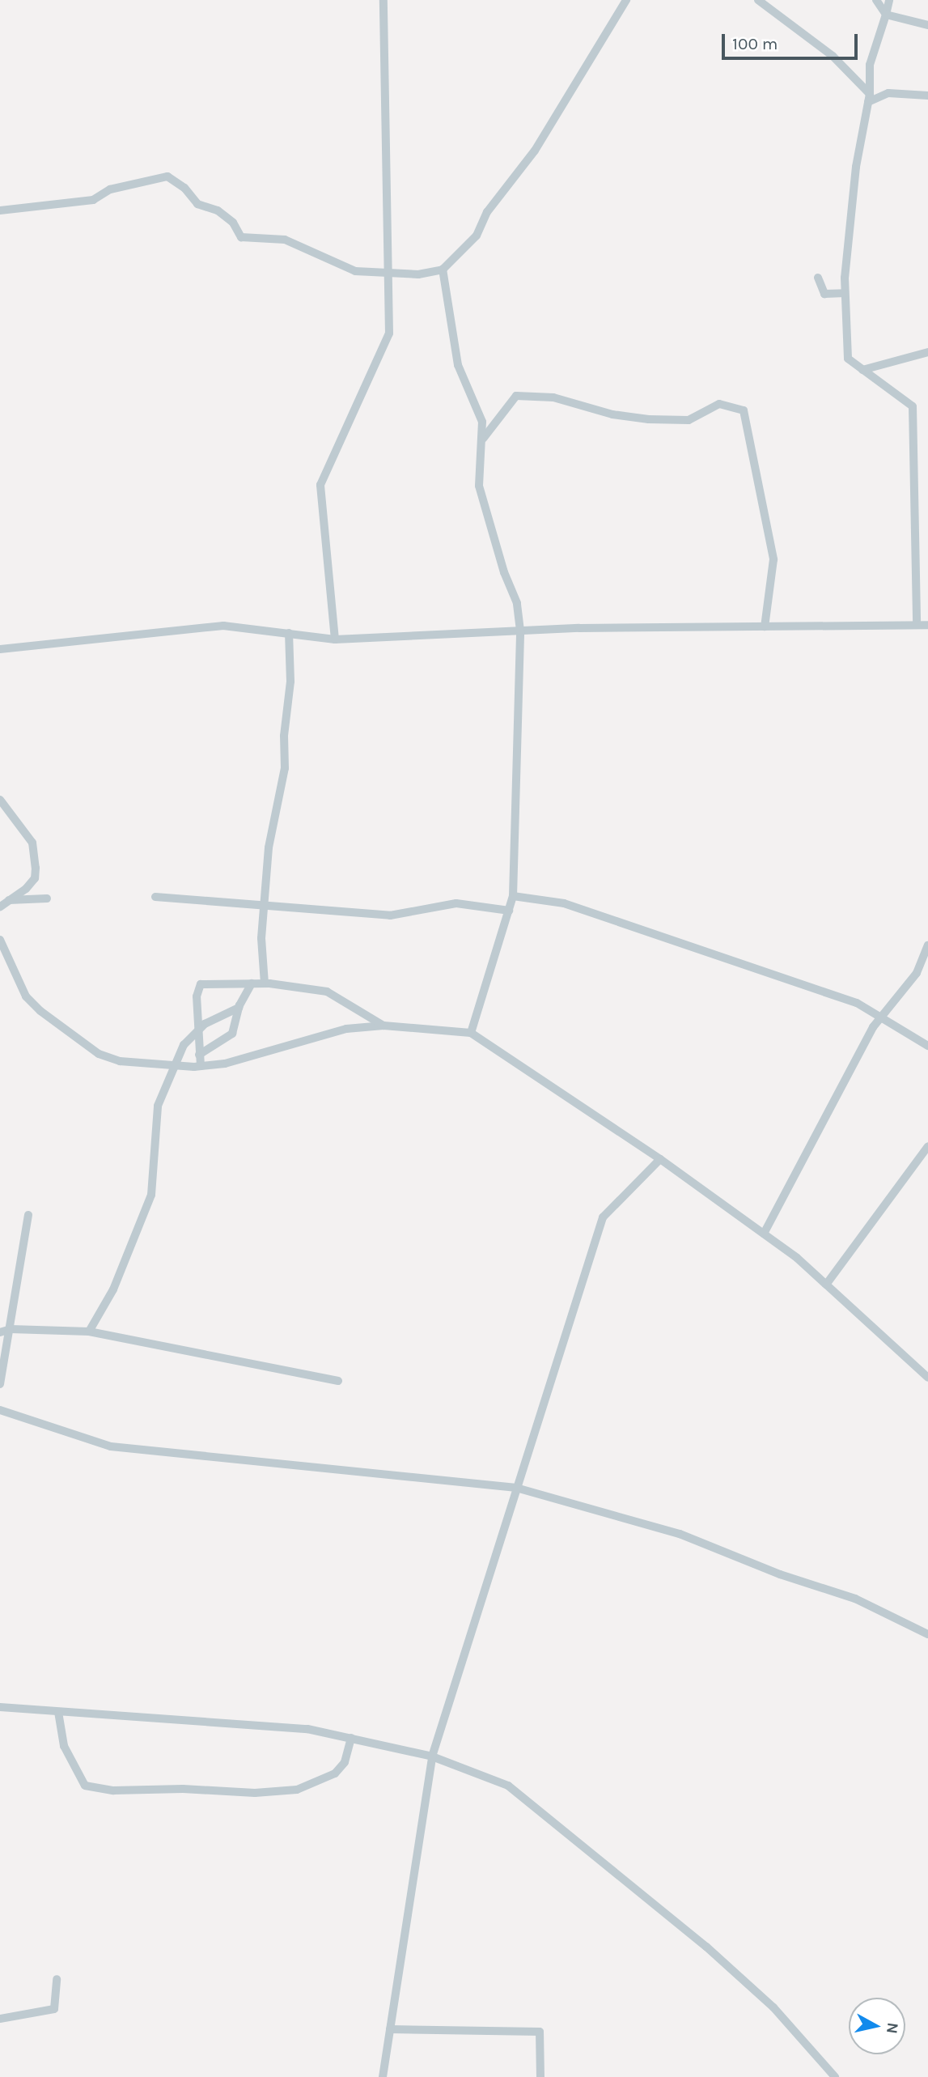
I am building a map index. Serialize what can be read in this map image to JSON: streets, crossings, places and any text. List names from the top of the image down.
{
  "scale_bar": "100 m",
  "north": "right"
}
